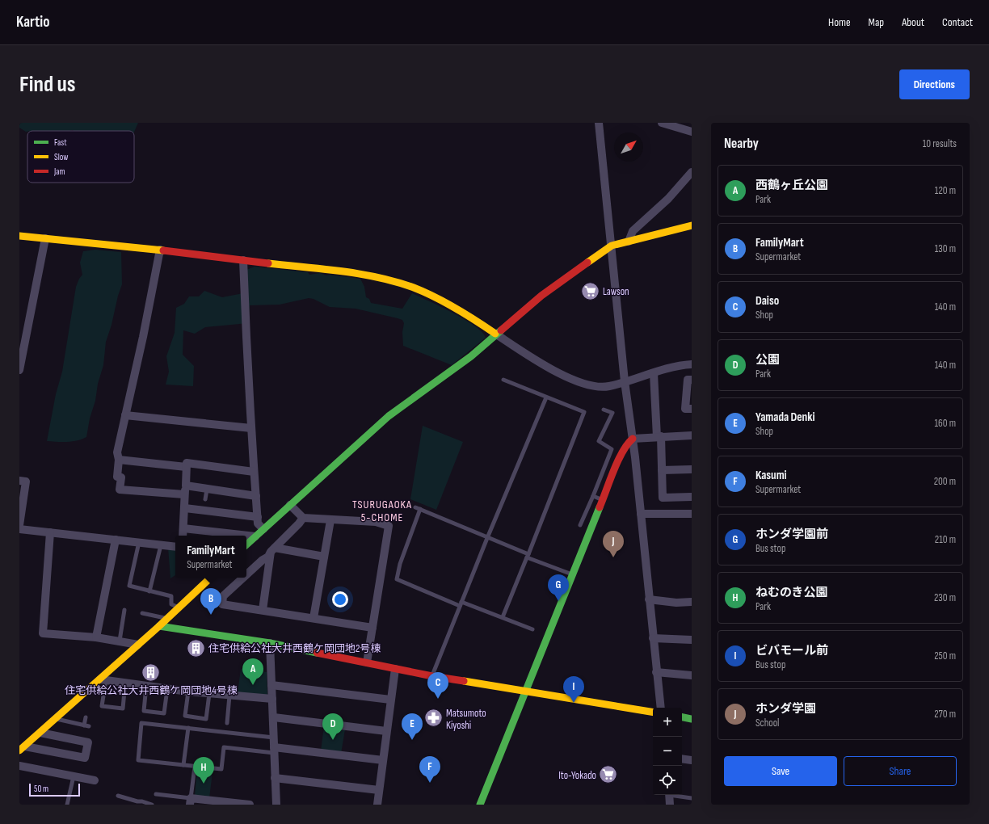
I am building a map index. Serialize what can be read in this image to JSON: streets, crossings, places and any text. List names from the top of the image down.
{
  "districts": ["TSURUGAOKA 5-CHOME"],
  "places": {
    "supermarket": ["Lawson", "Ito-Yokado"],
    "building": ["住宅供給公社大井西鶴ケ岡団地2号棟", "住宅供給公社大井西鶴ケ岡団地4号棟"],
    "pharmacy": ["Matsumoto Kiyoshi"]
  },
  "legend": ["Fast", "Slow", "Jam"],
  "scale_bar": "50 m",
  "north": "top right",
  "page": {
    "header": "Kartio",
    "nav": [
      "Home",
      "Map",
      "About",
      "Contact"
    ],
    "buttons": [
      "Directions",
      ["Save", "Share"]
    ],
    "title": "Find us",
    "heading": ["Nearby", "10 results"],
    "list": [
      {
        "mark": "A",
        "name": "西鶴ヶ丘公園",
        "note": "Park",
        "value": "120 m"
      },
      {
        "mark": "B",
        "name": "FamilyMart",
        "note": "Supermarket",
        "value": "130 m"
      },
      {
        "mark": "C",
        "name": "Daiso",
        "note": "Shop",
        "value": "140 m"
      },
      {
        "mark": "D",
        "name": "公園",
        "note": "Park",
        "value": "140 m"
      },
      {
        "mark": "E",
        "name": "Yamada Denki",
        "note": "Shop",
        "value": "160 m"
      },
      {
        "mark": "F",
        "name": "Kasumi",
        "note": "Supermarket",
        "value": "200 m"
      },
      {
        "mark": "G",
        "name": "ホンダ学園前",
        "note": "Bus stop",
        "value": "210 m"
      },
      {
        "mark": "H",
        "name": "ねむのき公園",
        "note": "Park",
        "value": "230 m"
      },
      {
        "mark": "I",
        "name": "ビバモール前",
        "note": "Bus stop",
        "value": "250 m"
      },
      {
        "mark": "J",
        "name": "ホンダ学園",
        "note": "School",
        "value": "270 m"
      }
    ],
    "pins": [
      "J",
      "G",
      "B",
      "A",
      "C",
      "I",
      "D",
      "E",
      "F",
      "H"
    ],
    "popup": ["FamilyMart", "Supermarket"],
    "map_buttons": ["+", "−"],
    "scale": "50 m"
  }
}
